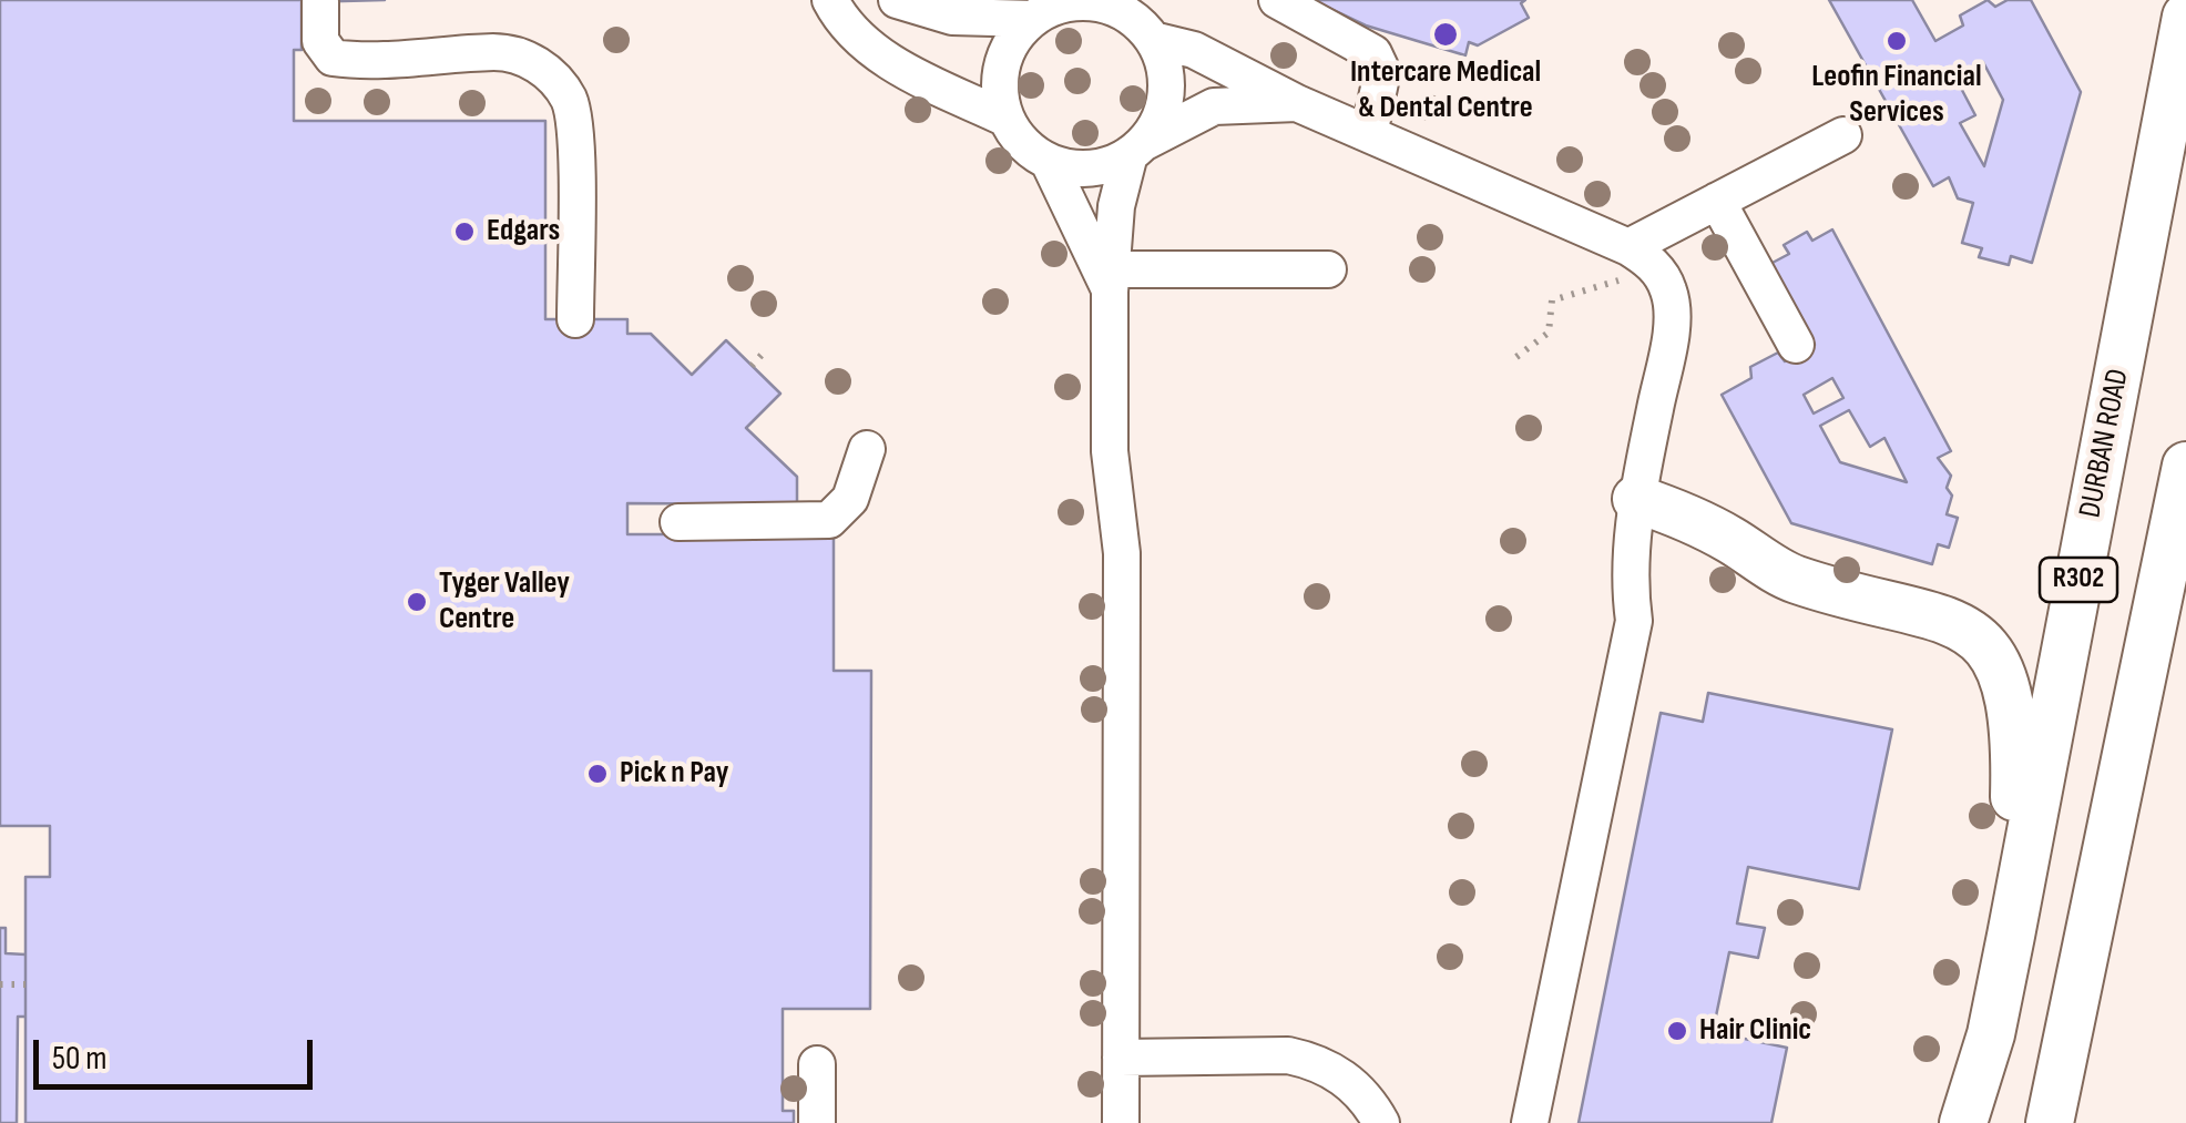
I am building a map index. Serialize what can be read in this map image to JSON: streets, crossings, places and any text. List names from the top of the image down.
{
  "streets": {
    "main road": ["DURBAN ROAD", "R302"]
  },
  "crossings": [
    ["DURBAN ROAD", "R302"]
  ],
  "places": [
    "Intercare Medical & Dental Centre",
    "Leofin Financial Services",
    "Edgars",
    "Tyger Valley Centre",
    "Pick n Pay",
    "Hair Clinic"
  ],
  "scale_bar": "50 m"
}
